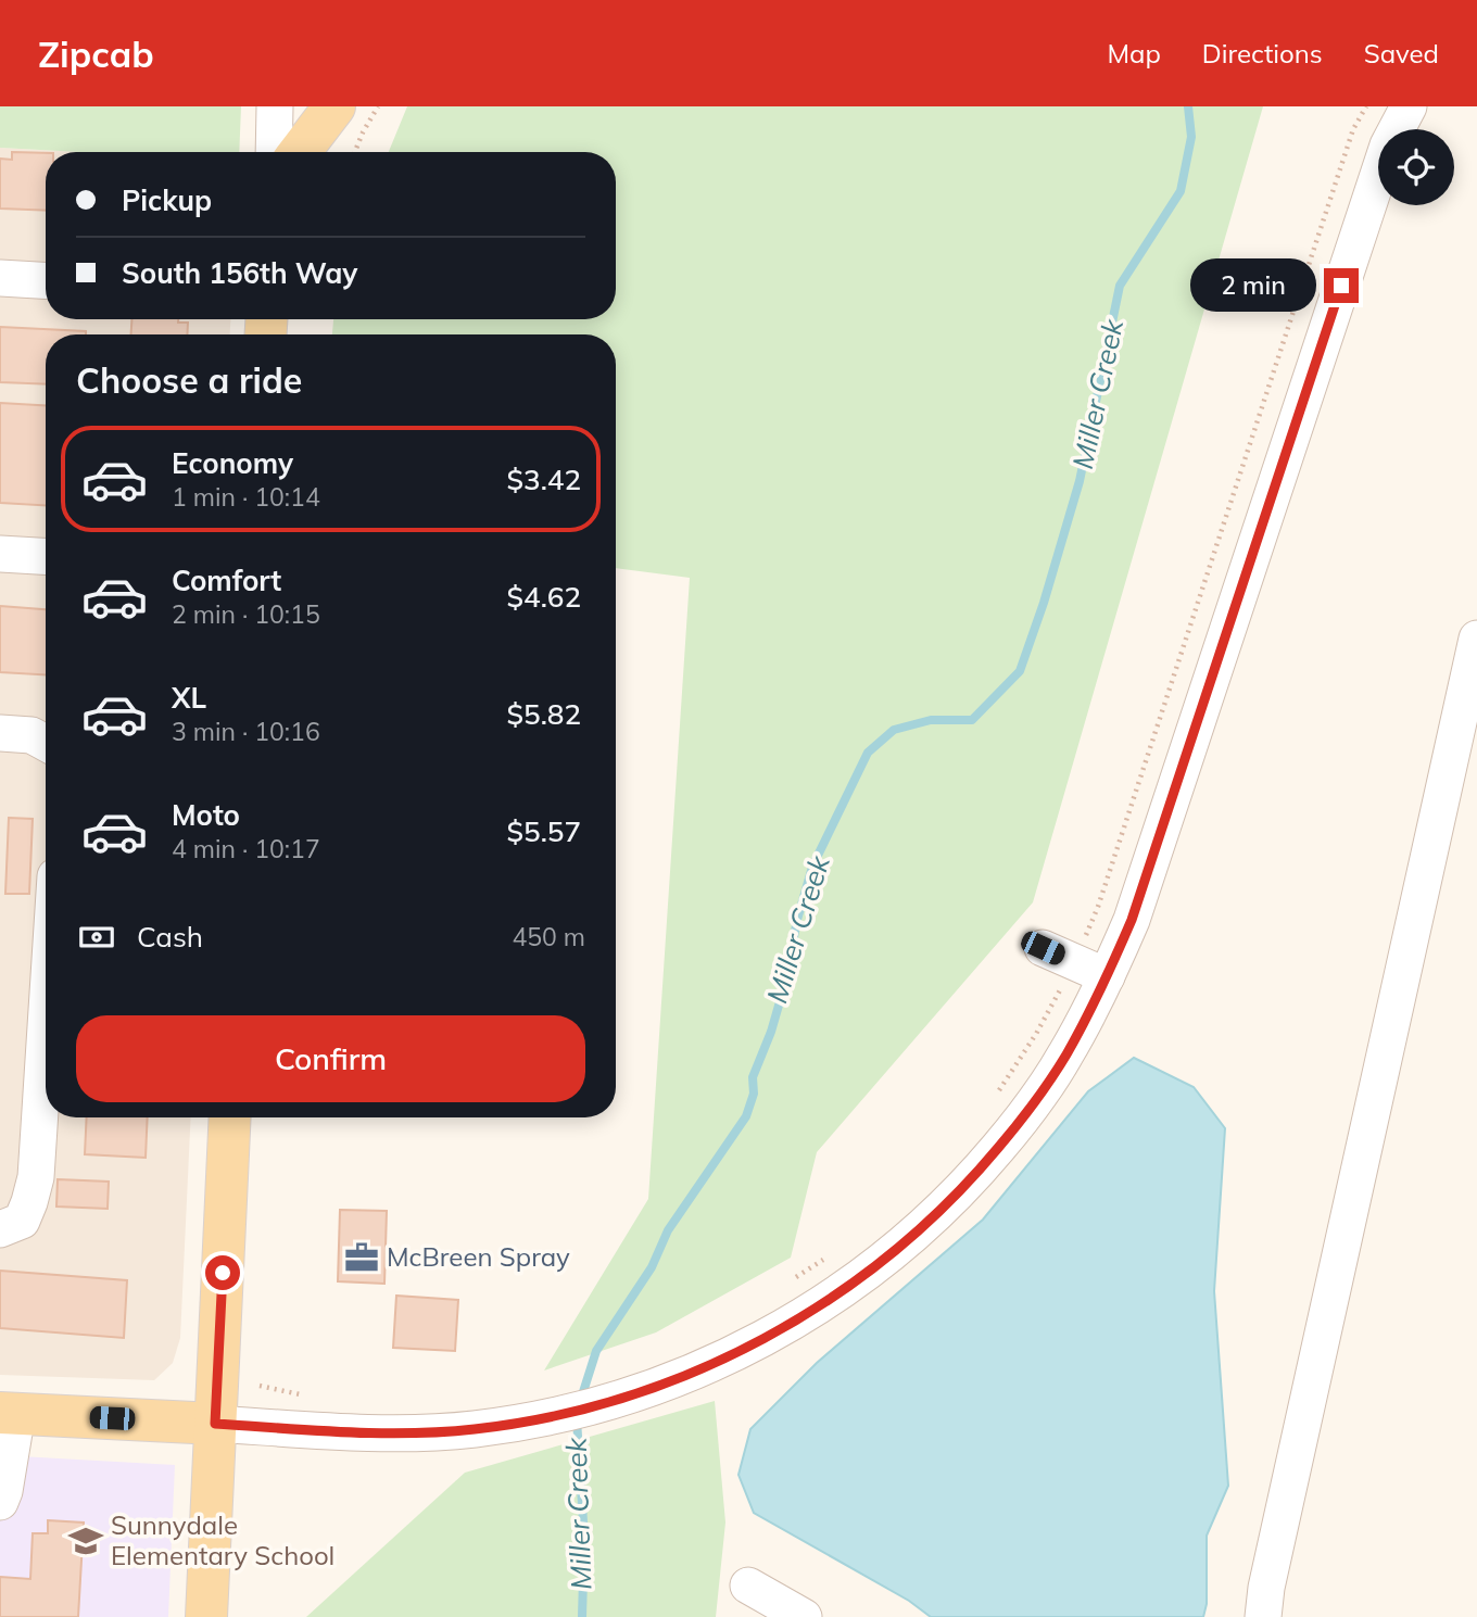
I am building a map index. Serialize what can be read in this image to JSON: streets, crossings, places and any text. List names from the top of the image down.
{
  "water": ["Miller Creek"],
  "places": {
    "office": ["McBreen Spray"],
    "school or university": ["Sunnydale Elementary School"]
  },
  "page": {
    "header": "Zipcab",
    "nav": ["Map", "Directions", "Saved"],
    "banner": ["Pickup", "South 156th Way"],
    "bubble": "2 min",
    "heading": "Choose a ride",
    "list": [
      {
        "name": "Economy",
        "note": "1 min · 10:14",
        "value": "$3.42"
      },
      {
        "name": "Comfort",
        "note": "2 min · 10:15",
        "value": "$4.62"
      },
      {
        "name": "XL",
        "note": "3 min · 10:16",
        "value": "$5.82"
      },
      {
        "name": "Moto",
        "note": "4 min · 10:17",
        "value": "$5.57"
      }
    ],
    "pay": ["Cash", "450 m"],
    "buttons": "Confirm"
  }
}
